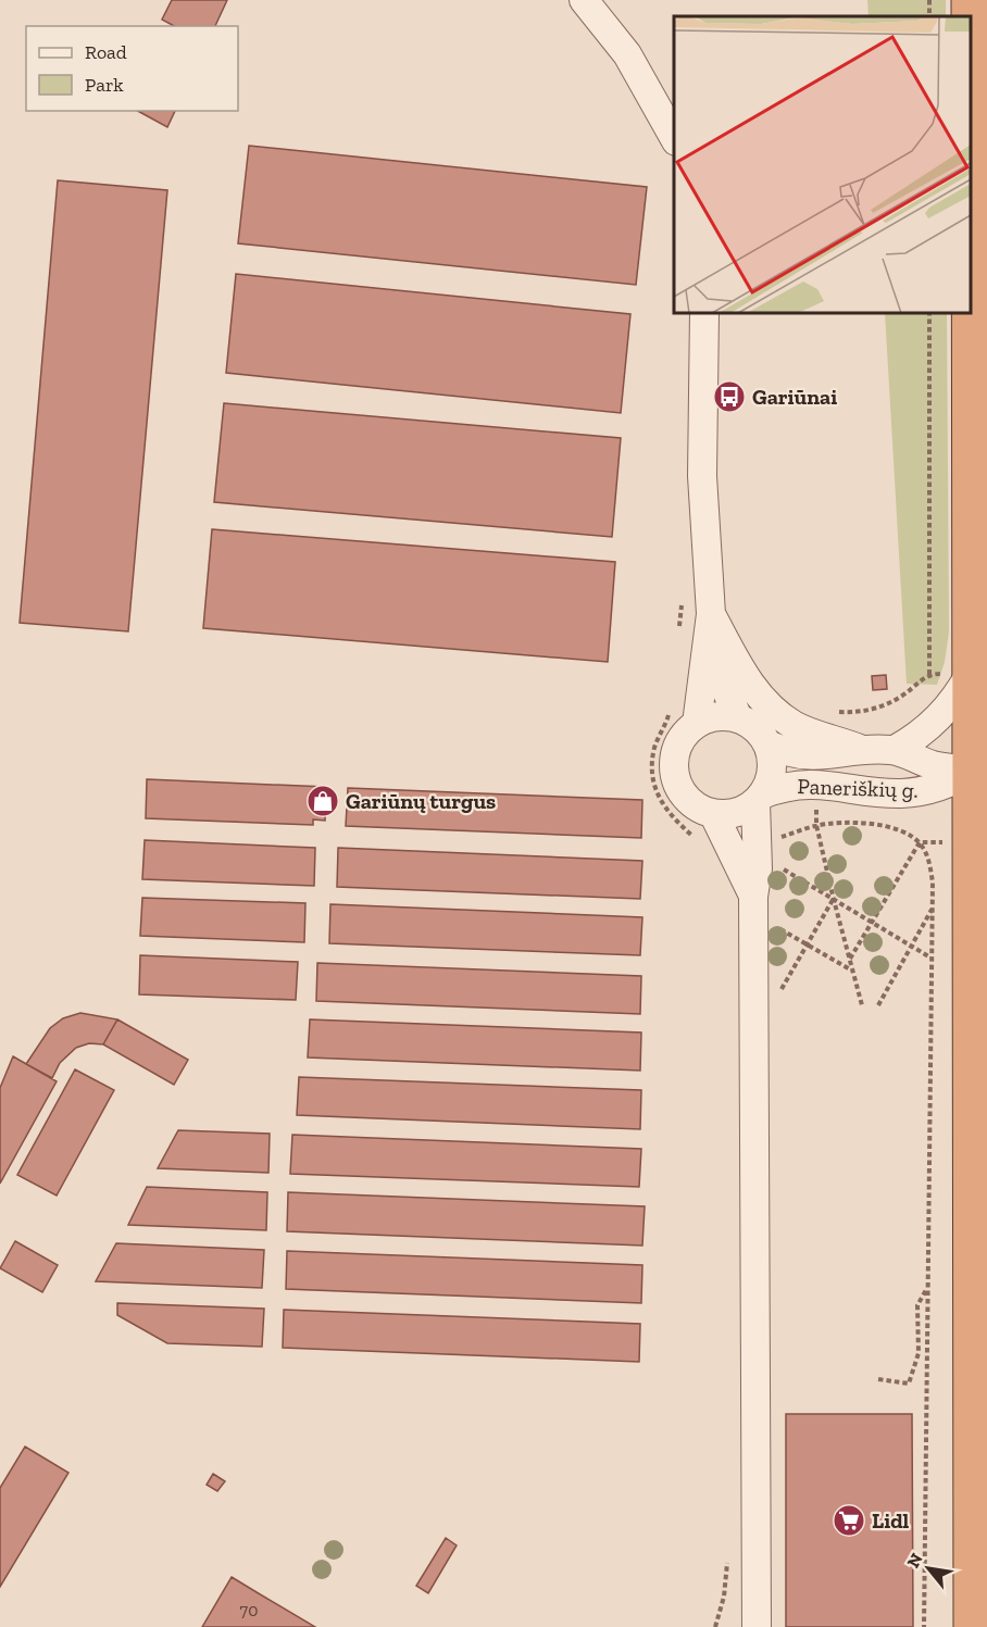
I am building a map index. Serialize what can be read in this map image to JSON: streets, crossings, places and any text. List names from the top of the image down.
{
  "streets": {
    "street": ["Paneriškių g."]
  },
  "places": {
    "bus stop": ["Gariūnai"],
    "shop": ["Gariūnų turgus"],
    "supermarket": ["Lidl"]
  },
  "house_numbers": ["70"],
  "legend": ["Road", "Park"],
  "north": "top left"
}
